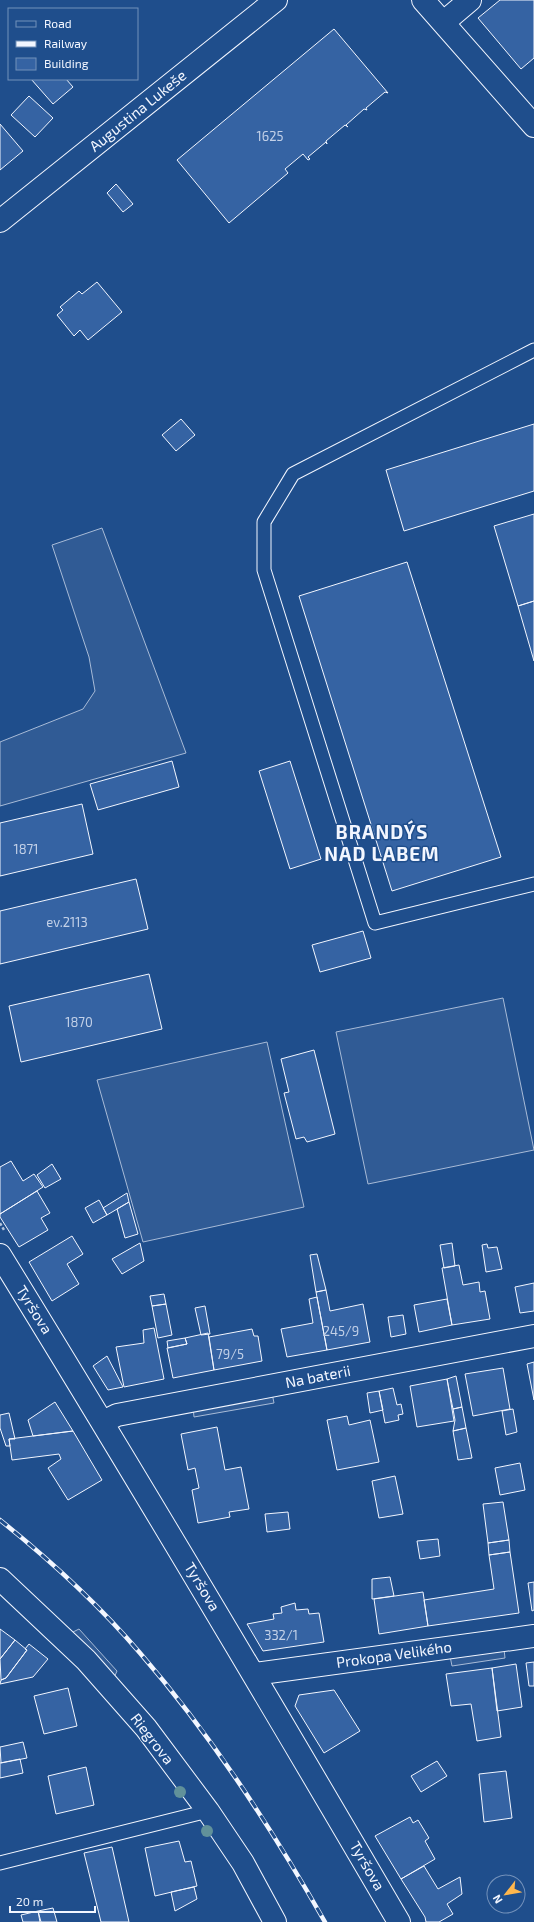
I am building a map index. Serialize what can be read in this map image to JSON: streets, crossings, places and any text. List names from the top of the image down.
{
  "streets": {
    "street": [
      "Augustina Lukeše",
      "Tyršova",
      "Na baterii",
      "Prokopa Velikého",
      "Riegrova"
    ]
  },
  "crossings": [
    ["Tyršova", "Na baterii"],
    ["Tyršova", "Prokopa Velikého"]
  ],
  "districts": ["BRANDÝS NAD LABEM"],
  "house_numbers": [
    "1625",
    "1871",
    "ev.2113",
    "1870",
    "245/9",
    "79/5",
    "332/1"
  ],
  "legend": ["Road", "Railway", "Building"],
  "scale_bar": "20 m",
  "north": "bottom left"
}
